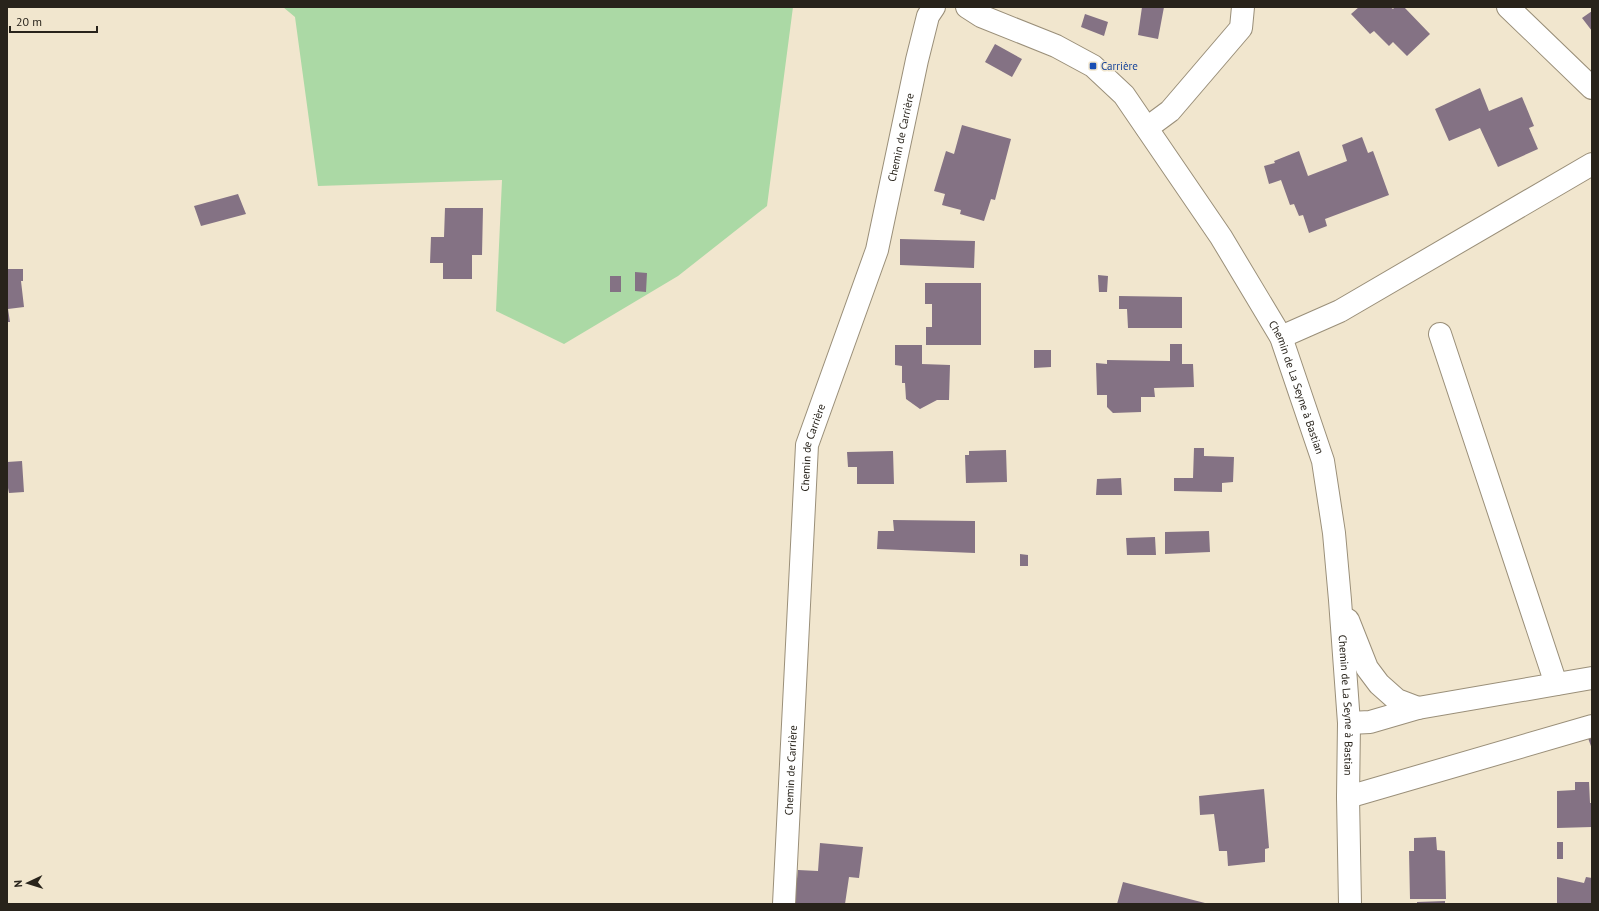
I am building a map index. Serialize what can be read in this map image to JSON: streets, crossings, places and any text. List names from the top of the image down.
{
  "streets": {
    "street": ["Chemin de Carrière", "Chemin de La Seyne à Bastian"]
  },
  "places": {
    "transit": ["Carrière"]
  },
  "scale_bar": "20 m",
  "north": "left"
}
